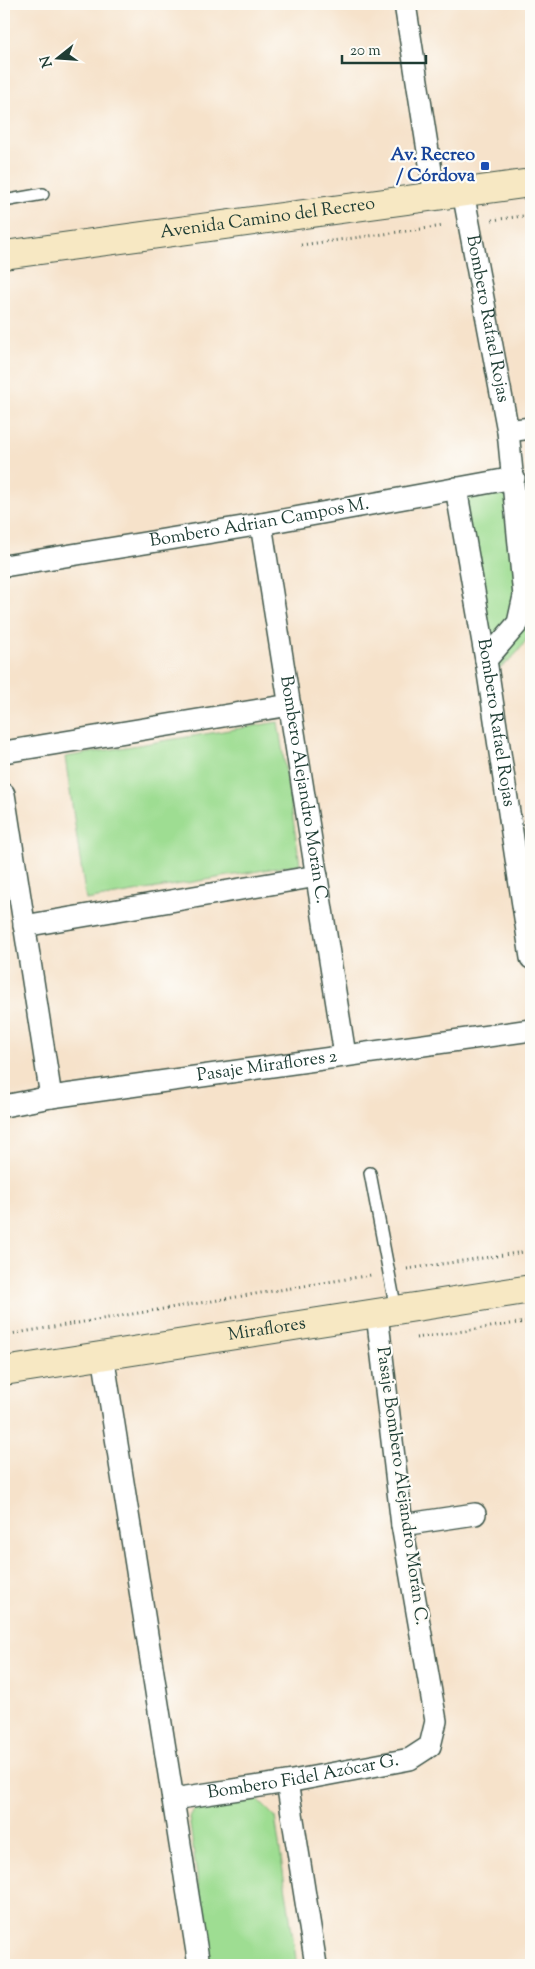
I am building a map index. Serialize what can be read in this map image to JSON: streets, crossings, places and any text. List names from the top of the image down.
{
  "streets": {
    "street": [
      "Avenida Camino del Recreo",
      "Bombero Rafael Rojas",
      "Bombero Adrian Campos M.",
      "Bombero Alejandro Morán C.",
      "Pasaje Miraflores 2",
      "Miraflores",
      "Pasaje Bombero Alejandro Morán C.",
      "Bombero Fidel Azócar G."
    ]
  },
  "crossings": [
    ["Avenida Camino del Recreo", "Bombero Rafael Rojas"],
    ["Bombero Rafael Rojas", "Bombero Adrian Campos M."],
    ["Bombero Adrian Campos M.", "Bombero Alejandro Morán C."],
    ["Bombero Alejandro Morán C.", "Pasaje Miraflores 2"],
    ["Miraflores", "Pasaje Bombero Alejandro Morán C."],
    ["Pasaje Bombero Alejandro Morán C.", "Bombero Fidel Azócar G."]
  ],
  "places": {
    "transit": ["Av. Recreo / Córdova"]
  },
  "scale_bar": "20 m",
  "north": "left"
}
